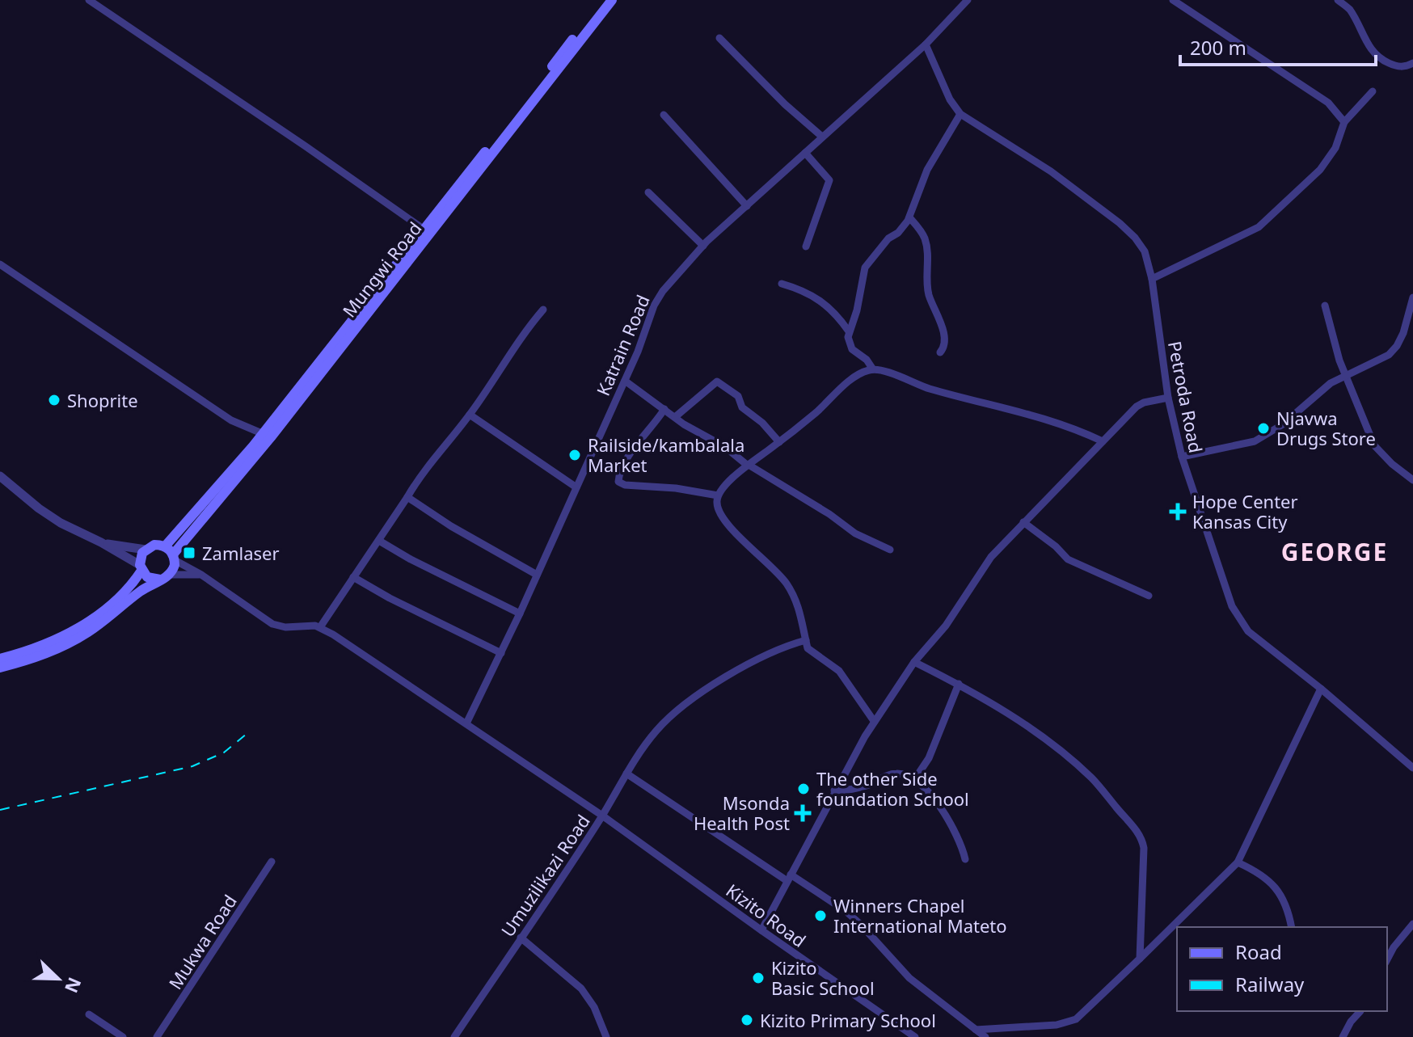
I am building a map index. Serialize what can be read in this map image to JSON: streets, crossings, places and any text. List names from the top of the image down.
{
  "streets": {
    "main road": ["Mungwi Road"],
    "street": [
      "Katrain Road",
      "Petroda Road",
      "Umuzilikazi Road",
      "Kizito Road",
      "Mukwa Road"
    ]
  },
  "crossings": [
    ["Katrain Road", "Petroda Road"],
    ["Katrain Road", "Kizito Road"],
    ["Umuzilikazi Road", "Kizito Road"]
  ],
  "districts": ["GEORGE"],
  "places": {
    "other": [
      "Shoprite",
      "Njavwa Drugs Store",
      "Railside/kambalala Market",
      "The other Side foundation School",
      "Winners Chapel International Mateto",
      "Kizito Basic School",
      "Kizito Primary School"
    ],
    "health": ["Hope Center Kansas City", "Msonda Health Post"],
    "transit": ["Zamlaser"]
  },
  "legend": ["Road", "Railway"],
  "scale_bar": "200 m",
  "north": "bottom right"
}
